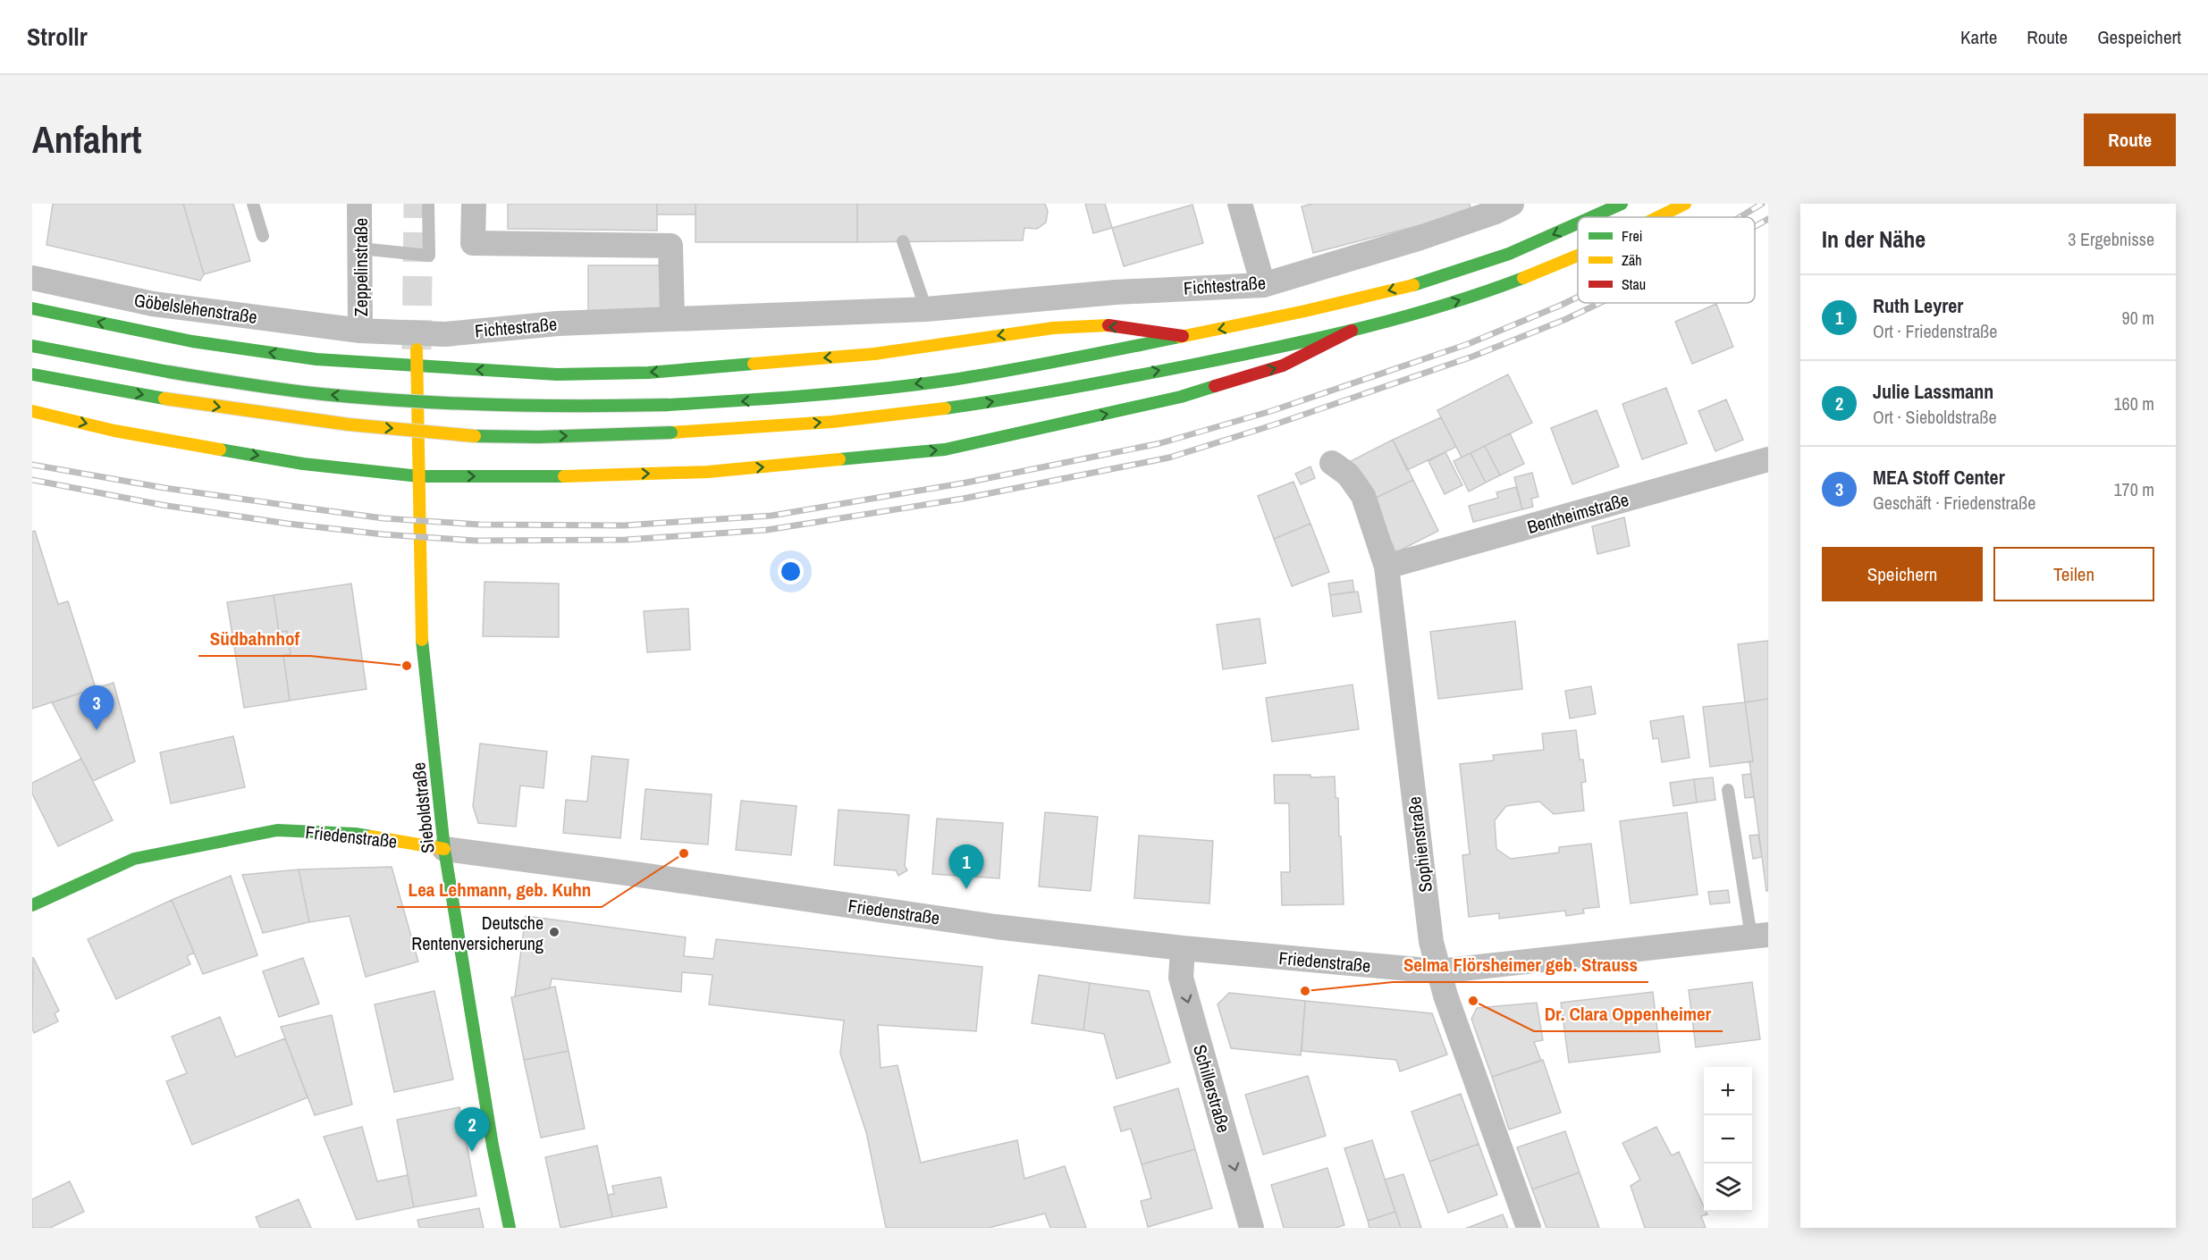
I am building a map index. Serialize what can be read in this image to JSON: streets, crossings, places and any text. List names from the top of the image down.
{
  "streets": {
    "main road": ["Sieboldstraße", "Friedenstraße"],
    "street": [
      "Zeppelinstraße",
      "Fichtestraße",
      "Göbelslehenstraße",
      "Bentheimstraße",
      "Sophienstraße",
      "Schillerstraße"
    ]
  },
  "crossings": [
    ["Zeppelinstraße", "Fichtestraße"],
    ["Zeppelinstraße", "Göbelslehenstraße"],
    ["Fichtestraße", "Göbelslehenstraße"],
    ["Bentheimstraße", "Sophienstraße"],
    ["Sieboldstraße", "Friedenstraße"],
    ["Friedenstraße", "Sophienstraße"],
    ["Friedenstraße", "Schillerstraße"]
  ],
  "one_way": ["Schillerstraße"],
  "places": [
    "Südbahnhof",
    "Lea Lehmann, geb. Kuhn",
    "Deutsche Rentenversicherung",
    "Selma Flörsheimer geb. Strauss",
    "Dr. Clara Oppenheimer"
  ],
  "legend": ["Frei", "Zäh", "Stau"],
  "page": {
    "header": "Strollr",
    "nav": ["Karte", "Route", "Gespeichert"],
    "buttons": [
      "Route",
      ["Speichern", "Teilen"]
    ],
    "title": "Anfahrt",
    "heading": ["In der Nähe", "3 Ergebnisse"],
    "list": [
      {
        "mark": "1",
        "name": "Ruth Leyrer",
        "note": "Ort · Friedenstraße",
        "value": "90 m"
      },
      {
        "mark": "2",
        "name": "Julie Lassmann",
        "note": "Ort · Sieboldstraße",
        "value": "160 m"
      },
      {
        "mark": "3",
        "name": "MEA Stoff Center",
        "note": "Geschäft · Friedenstraße",
        "value": "170 m"
      }
    ],
    "pins": ["3", "1", "2"],
    "map_buttons": ["+", "−"]
  }
}
